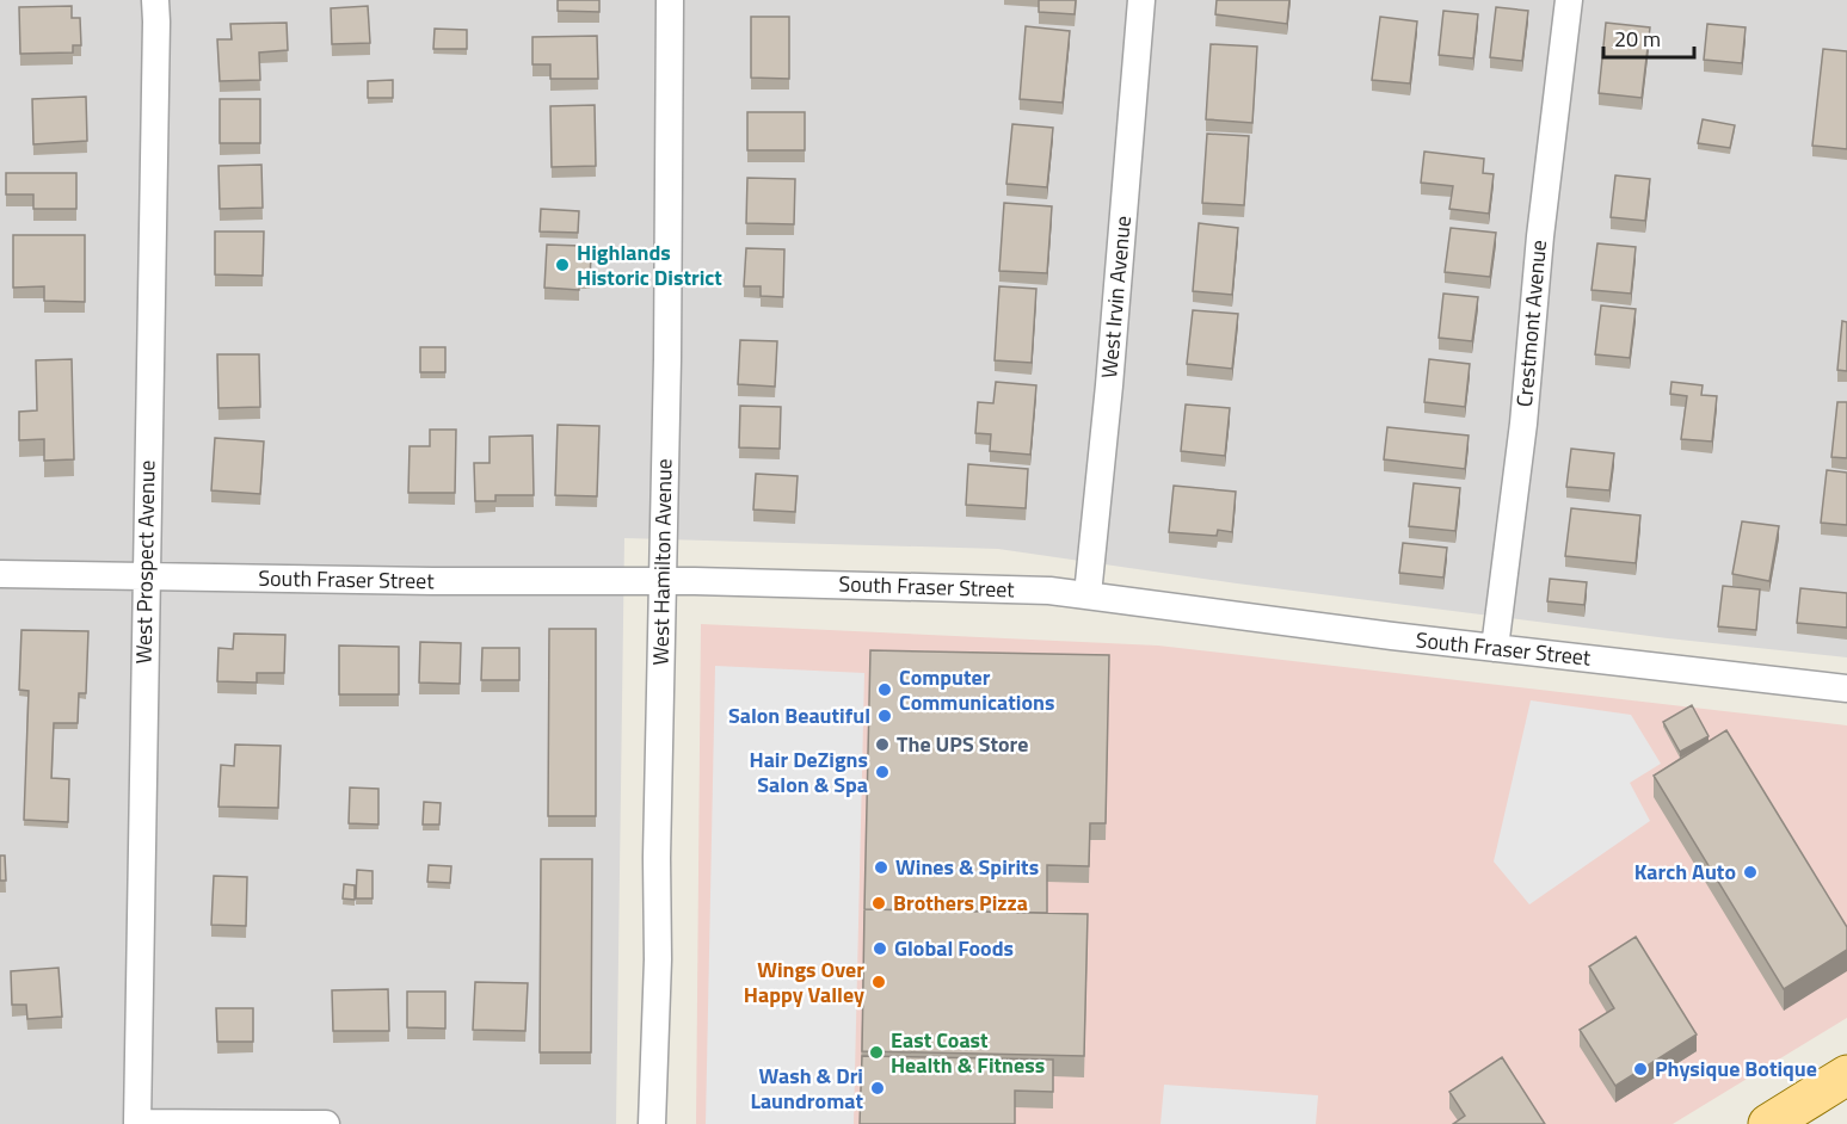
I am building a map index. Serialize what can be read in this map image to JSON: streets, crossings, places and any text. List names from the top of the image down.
{
  "streets": {
    "street": [
      "West Irvin Avenue",
      "Crestmont Avenue",
      "West Prospect Avenue",
      "West Hamilton Avenue",
      "South Fraser Street"
    ]
  },
  "crossings": [
    ["West Irvin Avenue", "South Fraser Street"],
    ["Crestmont Avenue", "South Fraser Street"],
    ["West Prospect Avenue", "South Fraser Street"],
    ["West Hamilton Avenue", "South Fraser Street"]
  ],
  "places": [
    "Highlands Historic District",
    "Computer Communications",
    "Salon Beautiful",
    "The UPS Store",
    "Hair DeZigns Salon & Spa",
    "Wines & Spirits",
    "Karch Auto",
    "Brothers Pizza",
    "Global Foods",
    "Wings Over Happy Valley",
    "East Coast Health & Fitness",
    "Physique Botique",
    "Wash & Dri Laundromat"
  ],
  "scale_bar": "20 m"
}
